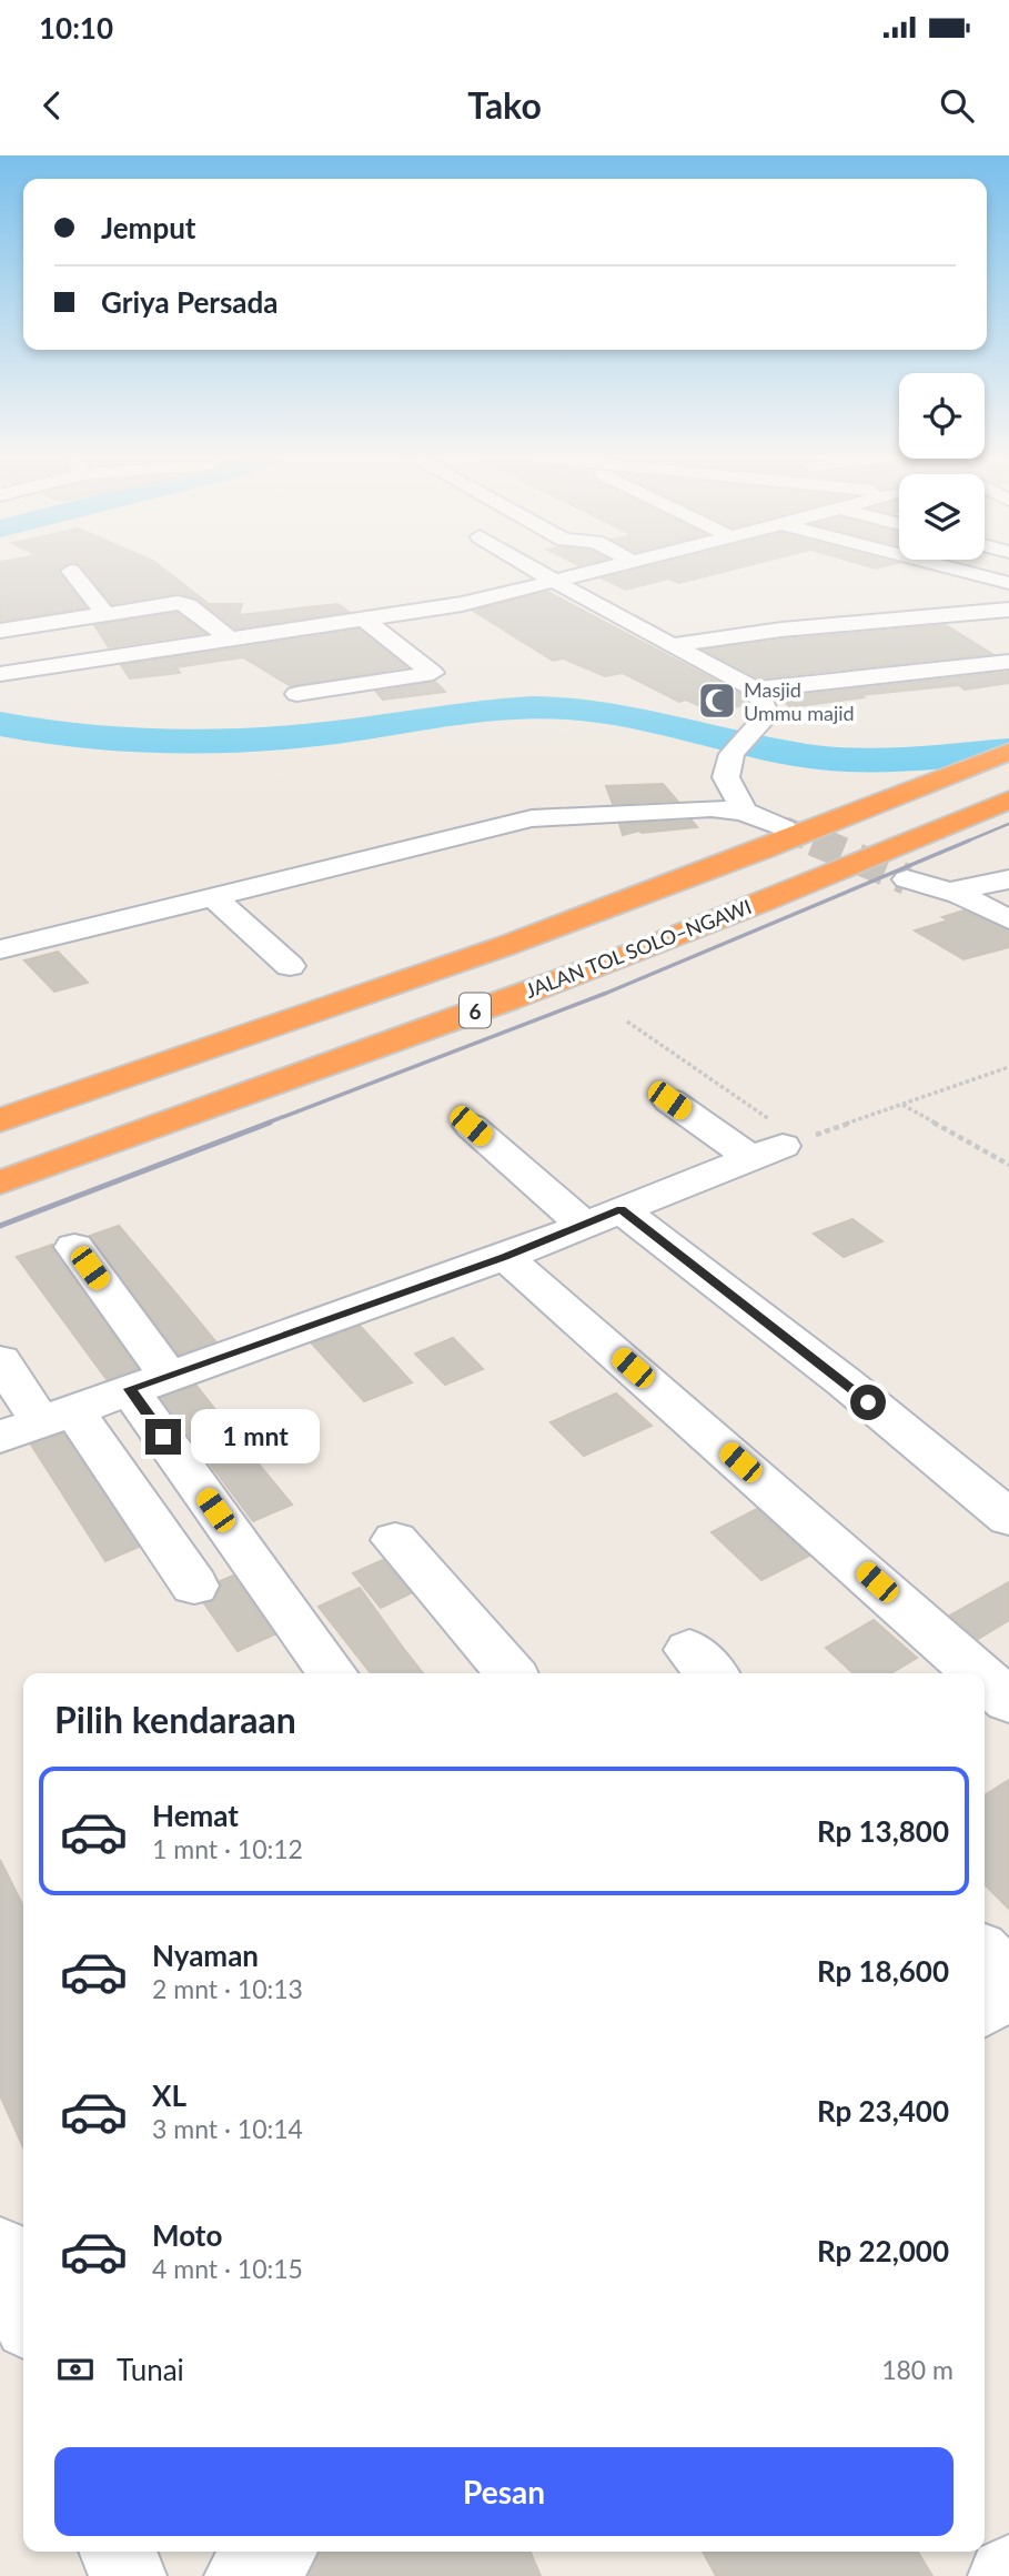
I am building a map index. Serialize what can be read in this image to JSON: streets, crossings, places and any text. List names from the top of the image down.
{
  "streets": {
    "highway": ["JALAN TOL SOLO–NGAWI", "6"]
  },
  "places": {
    "mosque": ["Masjid Ummu majid"]
  },
  "page": {
    "status": "10:10",
    "header": "Tako",
    "banner": ["Jemput", "Griya Persada"],
    "bubble": "1 mnt",
    "heading": "Pilih kendaraan",
    "list": [
      {
        "name": "Hemat",
        "note": "1 mnt · 10:12",
        "value": "Rp 13,800"
      },
      {
        "name": "Nyaman",
        "note": "2 mnt · 10:13",
        "value": "Rp 18,600"
      },
      {
        "name": "XL",
        "note": "3 mnt · 10:14",
        "value": "Rp 23,400"
      },
      {
        "name": "Moto",
        "note": "4 mnt · 10:15",
        "value": "Rp 22,000"
      }
    ],
    "pay": ["Tunai", "180 m"],
    "buttons": "Pesan"
  }
}
